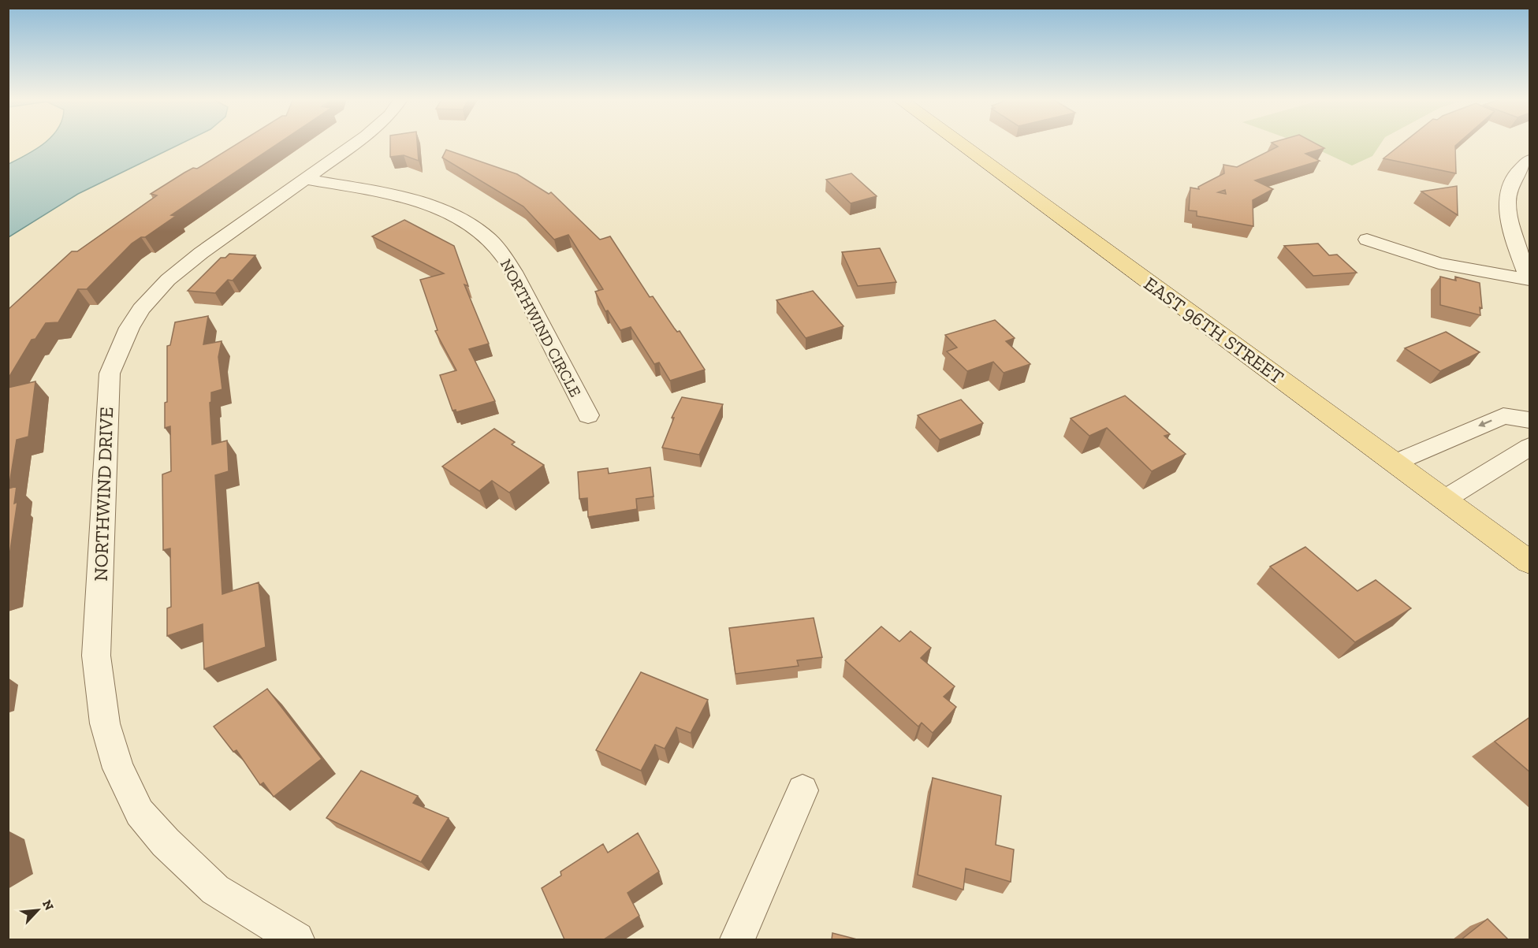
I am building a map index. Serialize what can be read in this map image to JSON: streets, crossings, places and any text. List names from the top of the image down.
{
  "streets": {
    "main road": ["EAST 96TH STREET"],
    "street": ["NORTHWIND CIRCLE", "NORTHWIND DRIVE"]
  },
  "crossings": [
    ["NORTHWIND CIRCLE", "NORTHWIND DRIVE"]
  ],
  "north": "top right"
}
